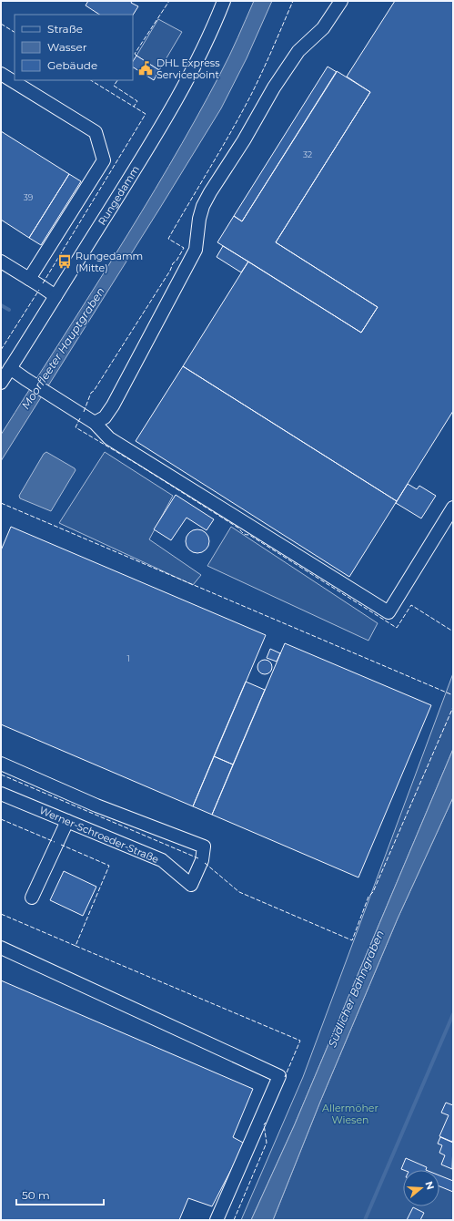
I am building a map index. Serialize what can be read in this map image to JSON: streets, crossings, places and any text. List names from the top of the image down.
{
  "streets": {
    "street": ["Rungedamm", "Werner-Schroeder-Straße"]
  },
  "water": ["Moorfleeter Hauptgraben", "Südlicher Bahngraben"],
  "parks": ["Allermöher Wiesen"],
  "places": {
    "public building": ["DHL Express Servicepoint"],
    "bus stop": ["Rungedamm (Mitte)"]
  },
  "house_numbers": ["32", "39", "1"],
  "legend": ["Straße", "Wasser", "Gebäude"],
  "scale_bar": "50 m",
  "north": "right"
}
